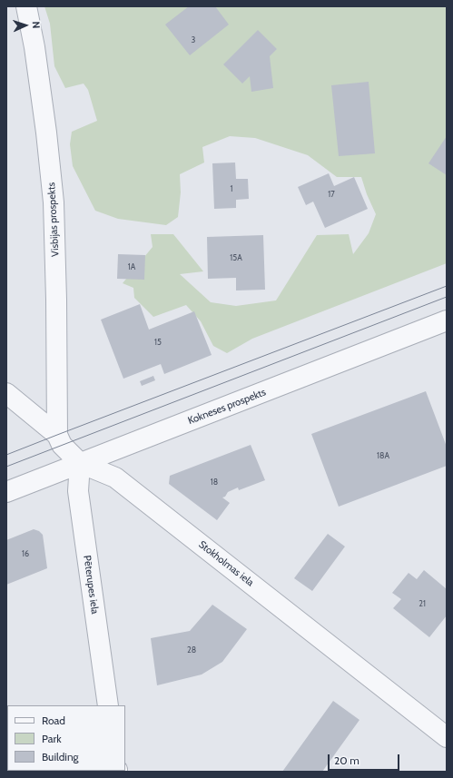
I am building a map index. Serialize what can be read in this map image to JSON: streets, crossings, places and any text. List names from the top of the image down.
{
  "streets": {
    "street": [
      "Visbijas prospekts",
      "Kokneses prospekts",
      "Stokholmas iela",
      "Pēterupes iela"
    ]
  },
  "crossings": [
    ["Visbijas prospekts", "Stokholmas iela"],
    ["Kokneses prospekts", "Stokholmas iela"],
    ["Kokneses prospekts", "Pēterupes iela"],
    ["Stokholmas iela", "Pēterupes iela"]
  ],
  "house_numbers": [
    "3",
    "1",
    "17",
    "15A",
    "1A",
    "15",
    "18A",
    "18",
    "16",
    "21",
    "28"
  ],
  "legend": ["Road", "Park", "Building"],
  "scale_bar": "20 m",
  "north": "right"
}
